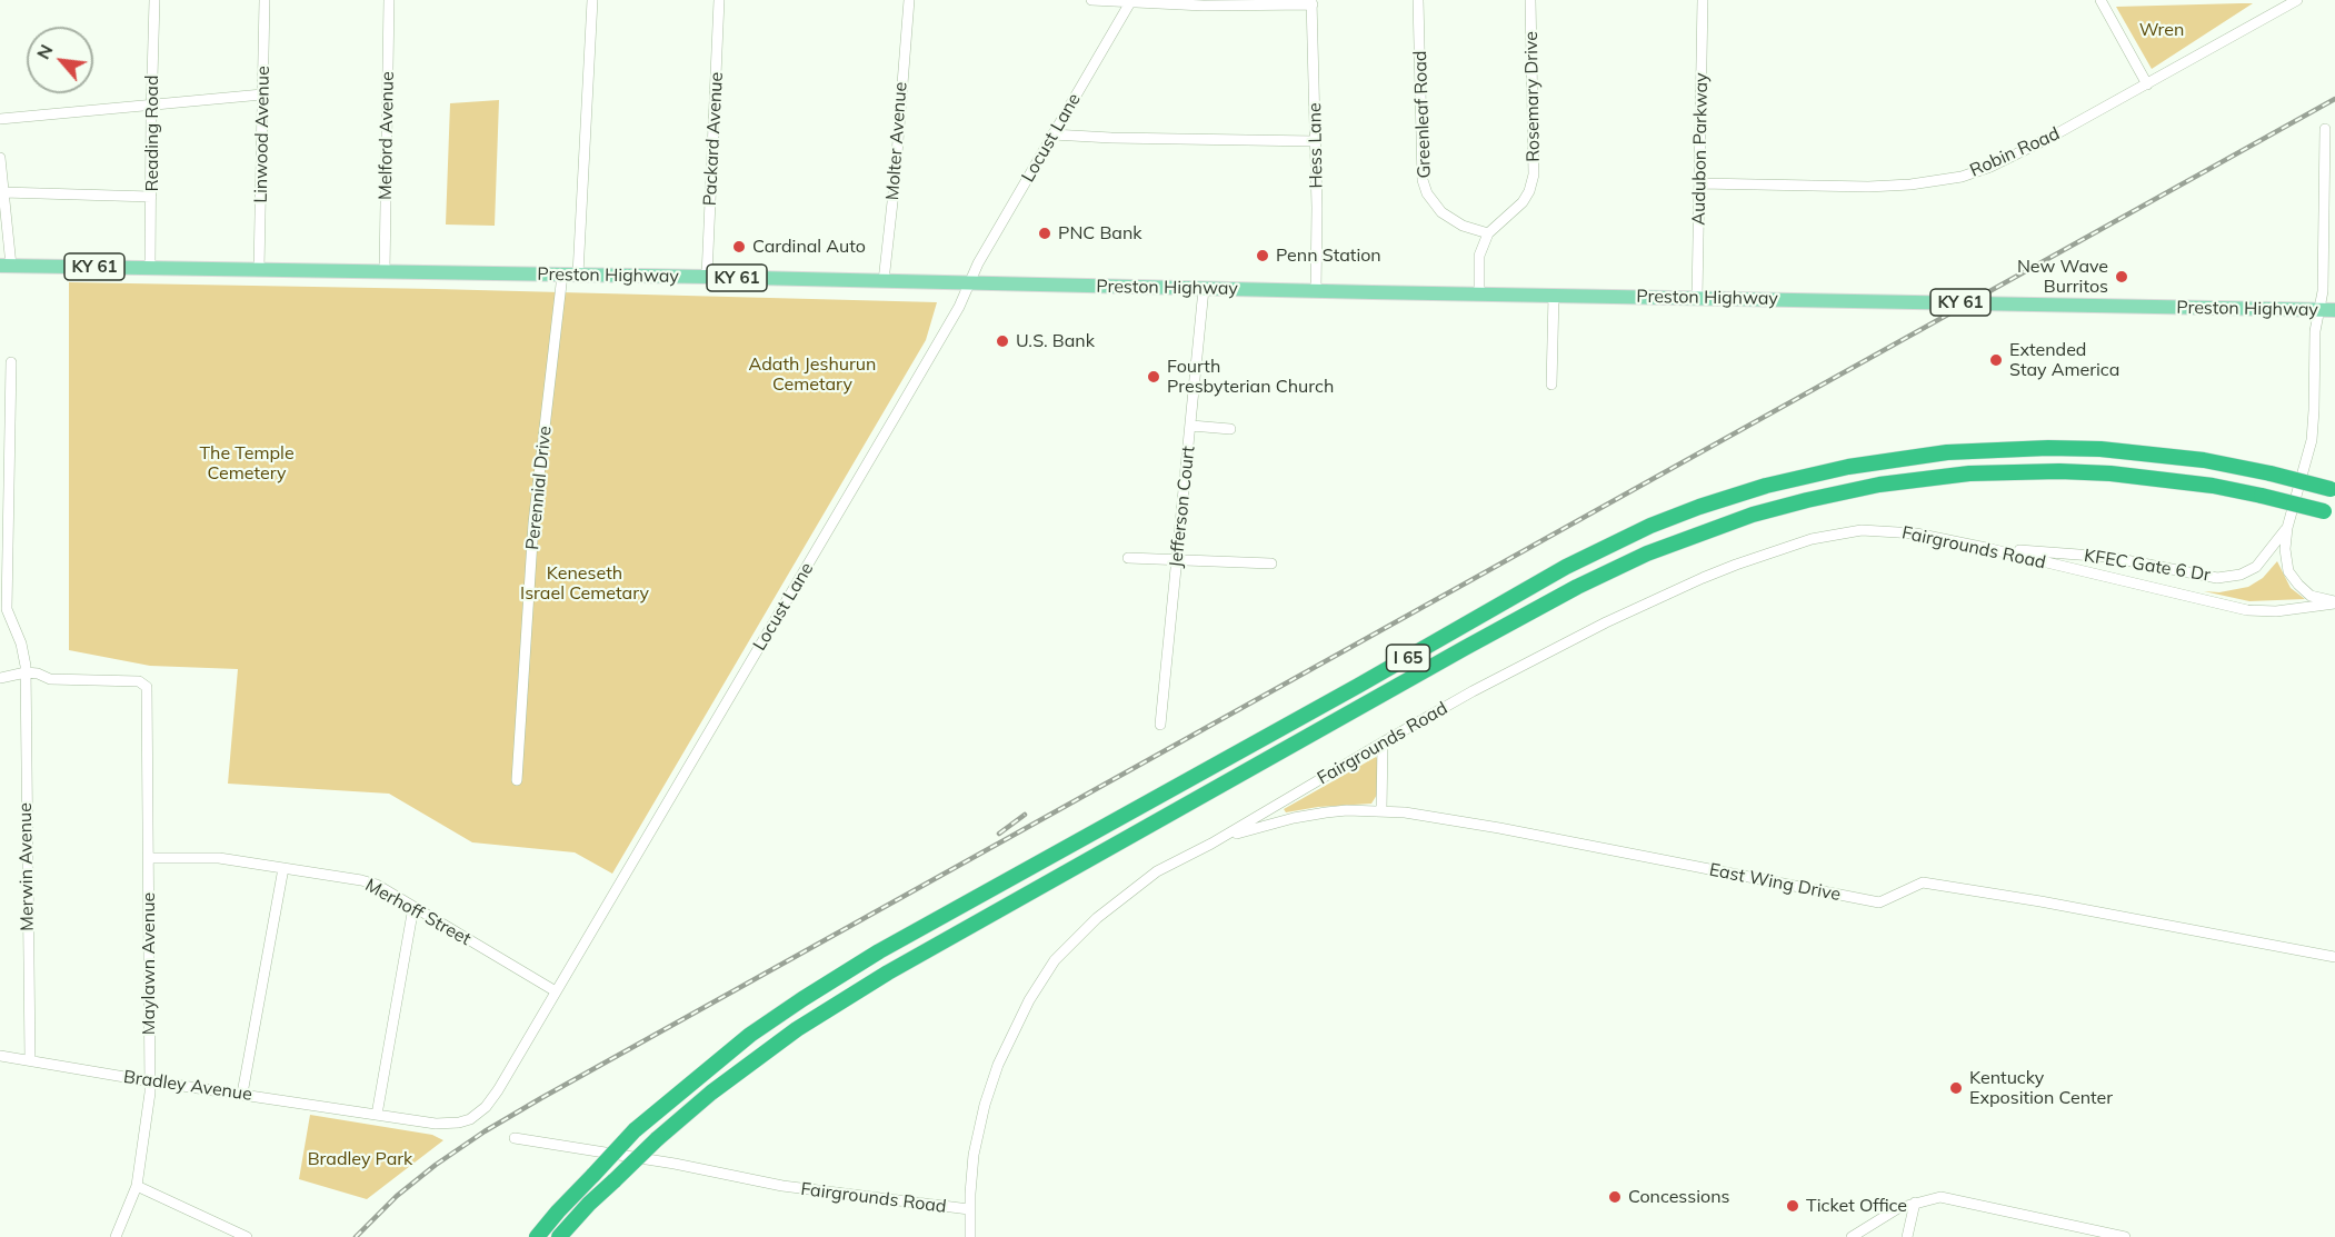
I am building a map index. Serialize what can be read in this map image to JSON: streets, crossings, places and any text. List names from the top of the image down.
{
  "streets": {
    "highway": ["I 65"],
    "main road": ["KY 61", "Preston Highway"],
    "street": [
      "Rosemary Drive",
      "Greenleaf Road",
      "Reading Road",
      "Linwood Avenue",
      "Melford Avenue",
      "Locust Lane",
      "Packard Avenue",
      "Molter Avenue",
      "Hess Lane",
      "Audubon Parkway",
      "Robin Road",
      "Perennial Drive",
      "Jefferson Court",
      "Fairgrounds Road",
      "KFEC Gate 6 Dr",
      "Merwin Avenue",
      "East Wing Drive",
      "Merhoff Street",
      "Maylawn Avenue",
      "Bradley Avenue"
    ]
  },
  "crossings": [
    ["Rosemary Drive", "Greenleaf Road"],
    ["Reading Road", "Preston Highway"],
    ["Linwood Avenue", "Preston Highway"],
    ["Melford Avenue", "Preston Highway"],
    ["Locust Lane", "Preston Highway"],
    ["Locust Lane", "Merhoff Street"],
    ["Locust Lane", "Bradley Avenue"],
    ["Packard Avenue", "Preston Highway"],
    ["Molter Avenue", "Preston Highway"],
    ["Hess Lane", "Preston Highway"],
    ["Audubon Parkway", "Robin Road"],
    ["Audubon Parkway", "Preston Highway"],
    ["Preston Highway", "Perennial Drive"],
    ["Preston Highway", "Jefferson Court"],
    ["Fairgrounds Road", "KFEC Gate 6 Dr"],
    ["Fairgrounds Road", "East Wing Drive"],
    ["Merwin Avenue", "Maylawn Avenue"],
    ["Merwin Avenue", "Bradley Avenue"],
    ["Merhoff Street", "Maylawn Avenue"],
    ["Maylawn Avenue", "Bradley Avenue"]
  ],
  "parks": [
    "Wren",
    "Adath Jeshurun Cemetary",
    "The Temple Cemetery",
    "Keneseth Israel Cemetary",
    "Bradley Park"
  ],
  "places": [
    "PNC Bank",
    "Cardinal Auto",
    "Penn Station",
    "New Wave Burritos",
    "U.S. Bank",
    "Extended Stay America",
    "Fourth Presbyterian Church",
    "Kentucky Exposition Center",
    "Concessions",
    "Ticket Office"
  ],
  "north": "top left"
}
